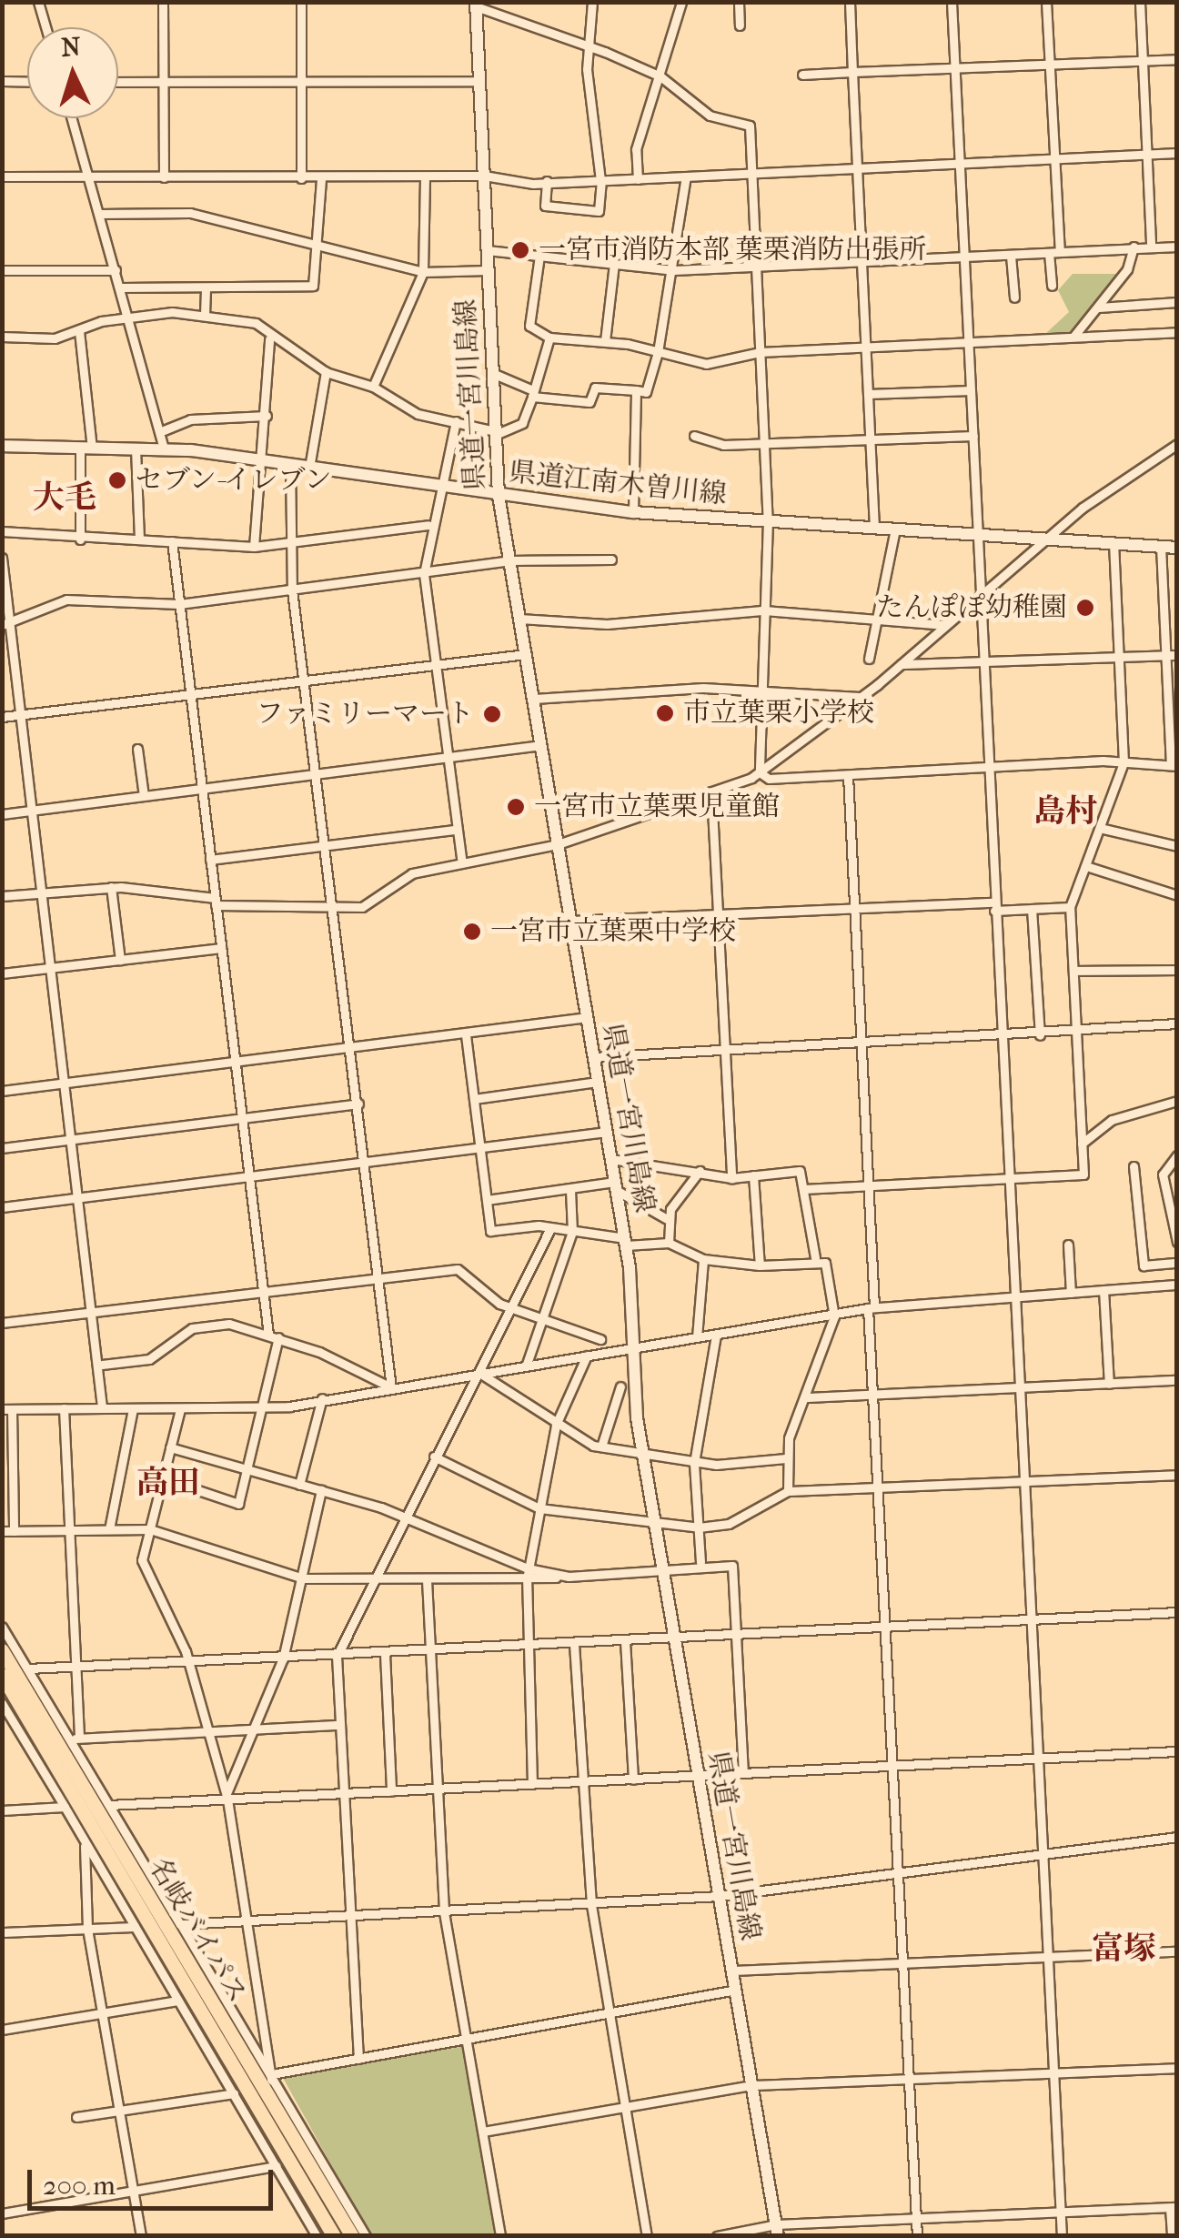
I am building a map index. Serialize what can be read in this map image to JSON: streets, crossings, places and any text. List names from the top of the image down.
{
  "streets": {
    "highway": ["名岐バイパス"],
    "main road": ["県道一宮川島線", "県道江南木曽川線"]
  },
  "crossings": [
    ["県道一宮川島線", "県道江南木曽川線"]
  ],
  "districts": [
    "大毛",
    "島村",
    "高田",
    "富塚"
  ],
  "places": [
    "一宮市消防本部 葉栗消防出張所",
    "セブン-イレブン",
    "たんぽぽ幼稚園",
    "市立葉栗小学校",
    "ファミリーマート",
    "一宮市立葉栗児童館",
    "一宮市立葉栗中学校"
  ],
  "scale_bar": "200 m",
  "north": "top"
}
